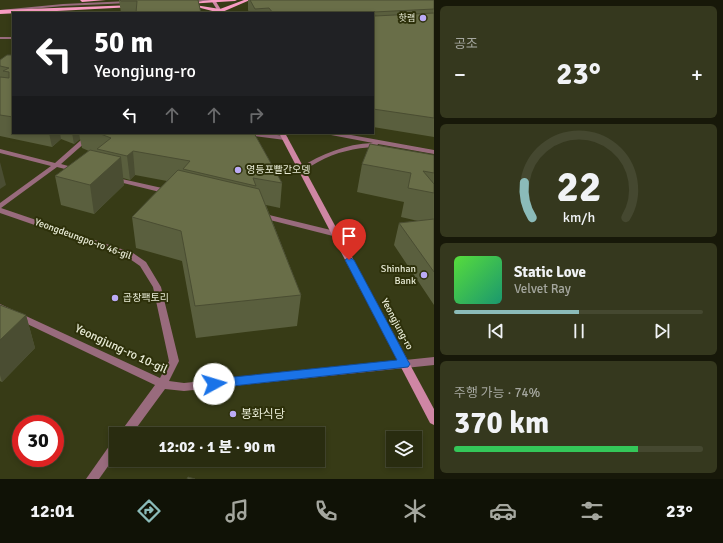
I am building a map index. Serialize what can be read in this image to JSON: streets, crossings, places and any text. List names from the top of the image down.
{
  "streets": {
    "main road": ["Yeongjung-ro"],
    "street": ["Yeongdeungpo-ro 46-gil", "Yeongjung-ro 10-gil"]
  },
  "crossings": [
    ["Yeongdeungpo-ro 46-gil", "Yeongjung-ro 10-gil"],
    ["Yeongjung-ro", "Yeongjung-ro 10-gil"]
  ],
  "places": [
    "핫램",
    "영등포빨간오뎅",
    "Shinhan Bank",
    "곱창팩토리",
    "봉화식당"
  ],
  "page": {
    "tile": [
      "공조",
      ["주행 가능 · 74%", "370 km"]
    ],
    "turn": ["50 m", "Yeongjung-ro"],
    "heat": ["−", "23°", "+"],
    "song": ["Static Love", "Velvet Ray"],
    "limit": "30",
    "trip": "12:02 · 1 분 · 90 m",
    "tabs": ["12:01", "23°"],
    "gauge": ["22", "km/h"]
  }
}
